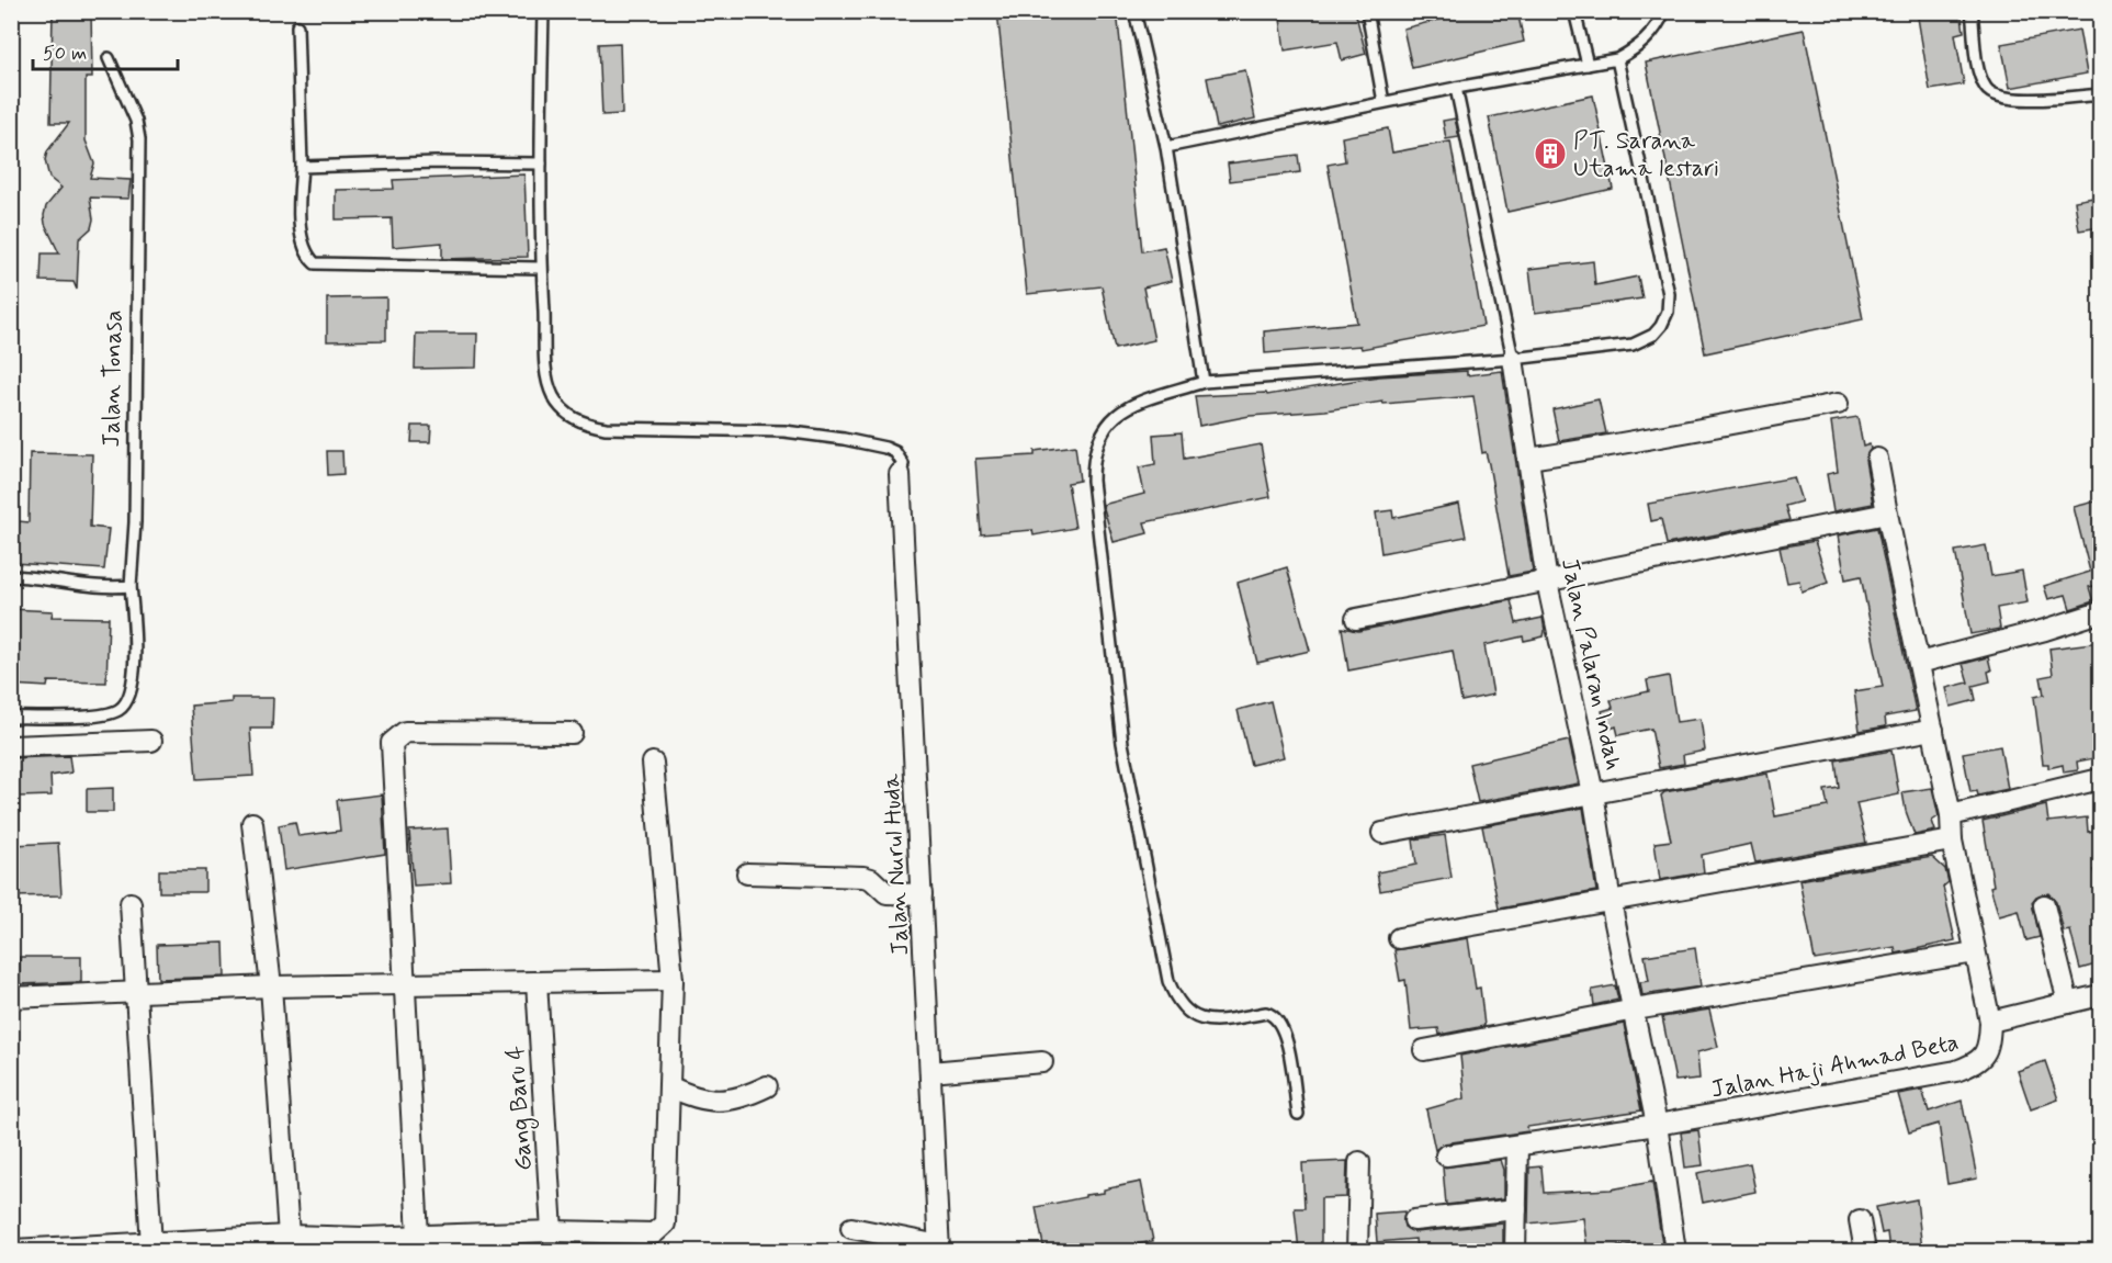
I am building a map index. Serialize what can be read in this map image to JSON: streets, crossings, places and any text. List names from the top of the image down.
{
  "streets": {
    "street": [
      "Jalan Palaran Indah",
      "Jalan Nurul Huda",
      "Jalan Haji Ahmad Beta",
      "Gang Baru 4"
    ],
    "lane": ["Jalan Tonasa"]
  },
  "crossings": [
    ["Jalan Palaran Indah", "Jalan Haji Ahmad Beta"]
  ],
  "places": {
    "building": ["PT. Sarana Utama lestari"]
  },
  "scale_bar": "50 m"
}
